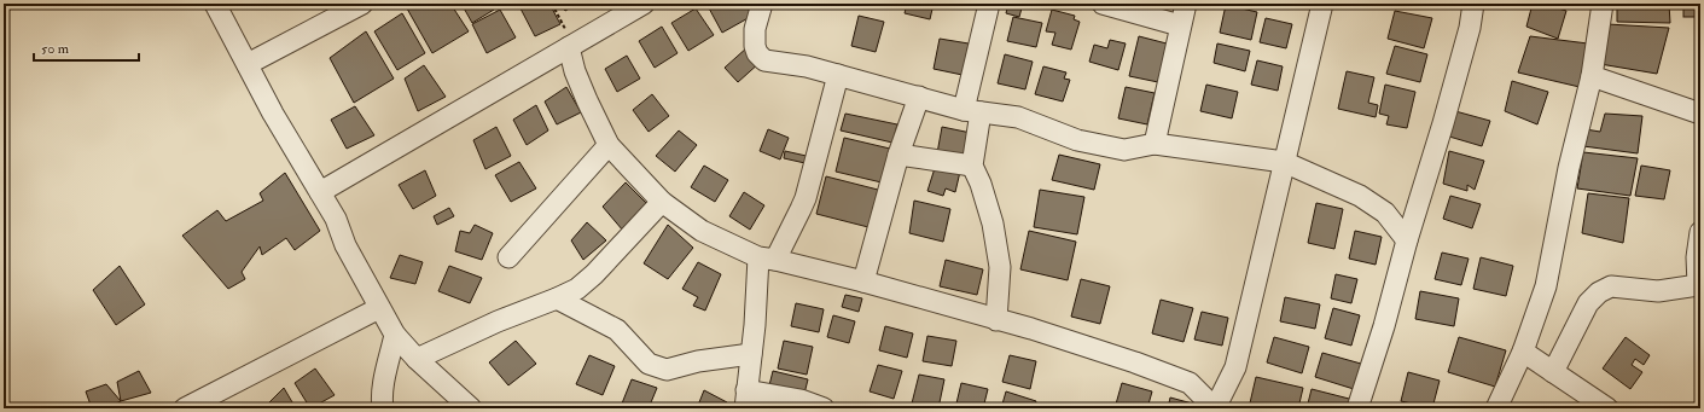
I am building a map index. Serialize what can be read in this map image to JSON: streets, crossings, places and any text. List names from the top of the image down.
{
  "scale_bar": "50 m"
}
